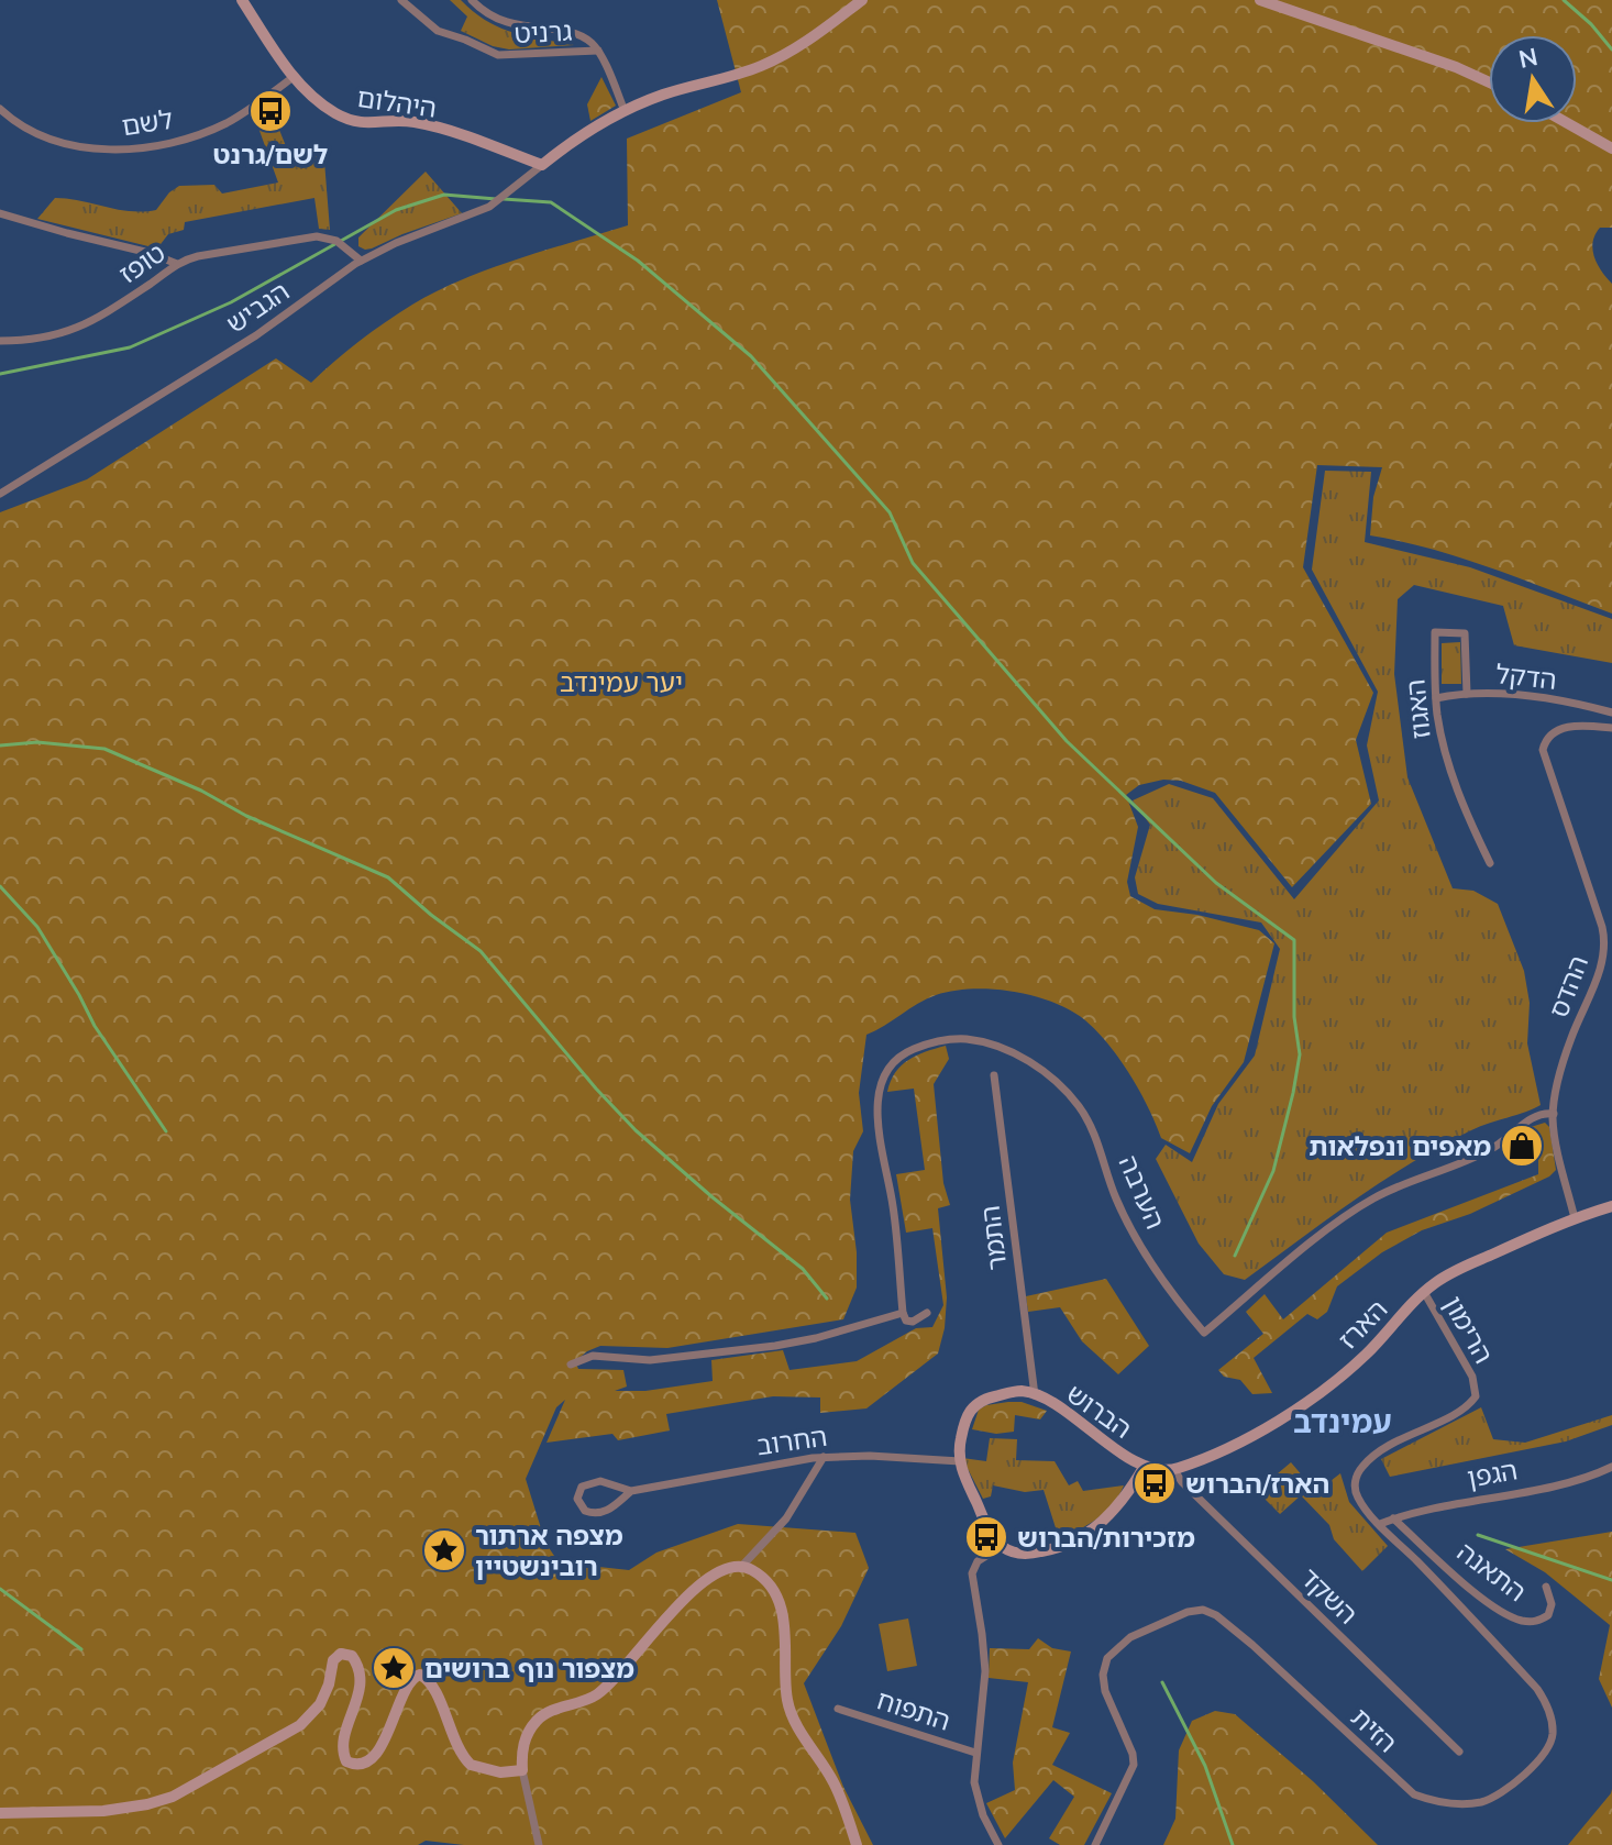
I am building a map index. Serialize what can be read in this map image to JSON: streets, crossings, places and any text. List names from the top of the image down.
{
  "streets": {
    "street": [
      "גרניט",
      "היהלום",
      "לשם",
      "טופז",
      "הגביש",
      "הדקל",
      "האגוז",
      "ההדס",
      "הערבה",
      "התמר",
      "הארז",
      "הרימון",
      "הברוש",
      "החרוב",
      "הגפן",
      "התאנה",
      "השקד",
      "התפוח",
      "הזית"
    ]
  },
  "crossings": [
    ["היהלום", "לשם"],
    ["היהלום", "הגביש"],
    ["טופז", "הגביש"],
    ["הדקל", "האגוז"],
    ["ההדס", "הערבה"],
    ["ההדס", "הארז"],
    ["התמר", "הארז"],
    ["התמר", "הברוש"],
    ["התמר", "החרוב"],
    ["הארז", "הרימון"],
    ["הארז", "הברוש"],
    ["הארז", "החרוב"],
    ["הארז", "השקד"],
    ["הרימון", "הגפן"],
    ["הרימון", "הזית"],
    ["הברוש", "החרוב"],
    ["הגפן", "התאנה"],
    ["הגפן", "הזית"]
  ],
  "districts": ["עמינדב"],
  "parks": ["יער עמינדב"],
  "places": {
    "bus stop": ["לשם/גרנט", "הארז/הברוש", "מזכירות/הברוש"],
    "shop": ["מאפים ונפלאות"],
    "place": ["מצפה ארתור רובינשטיין", "מצפור נוף ברושים"]
  },
  "north": "top"
}
